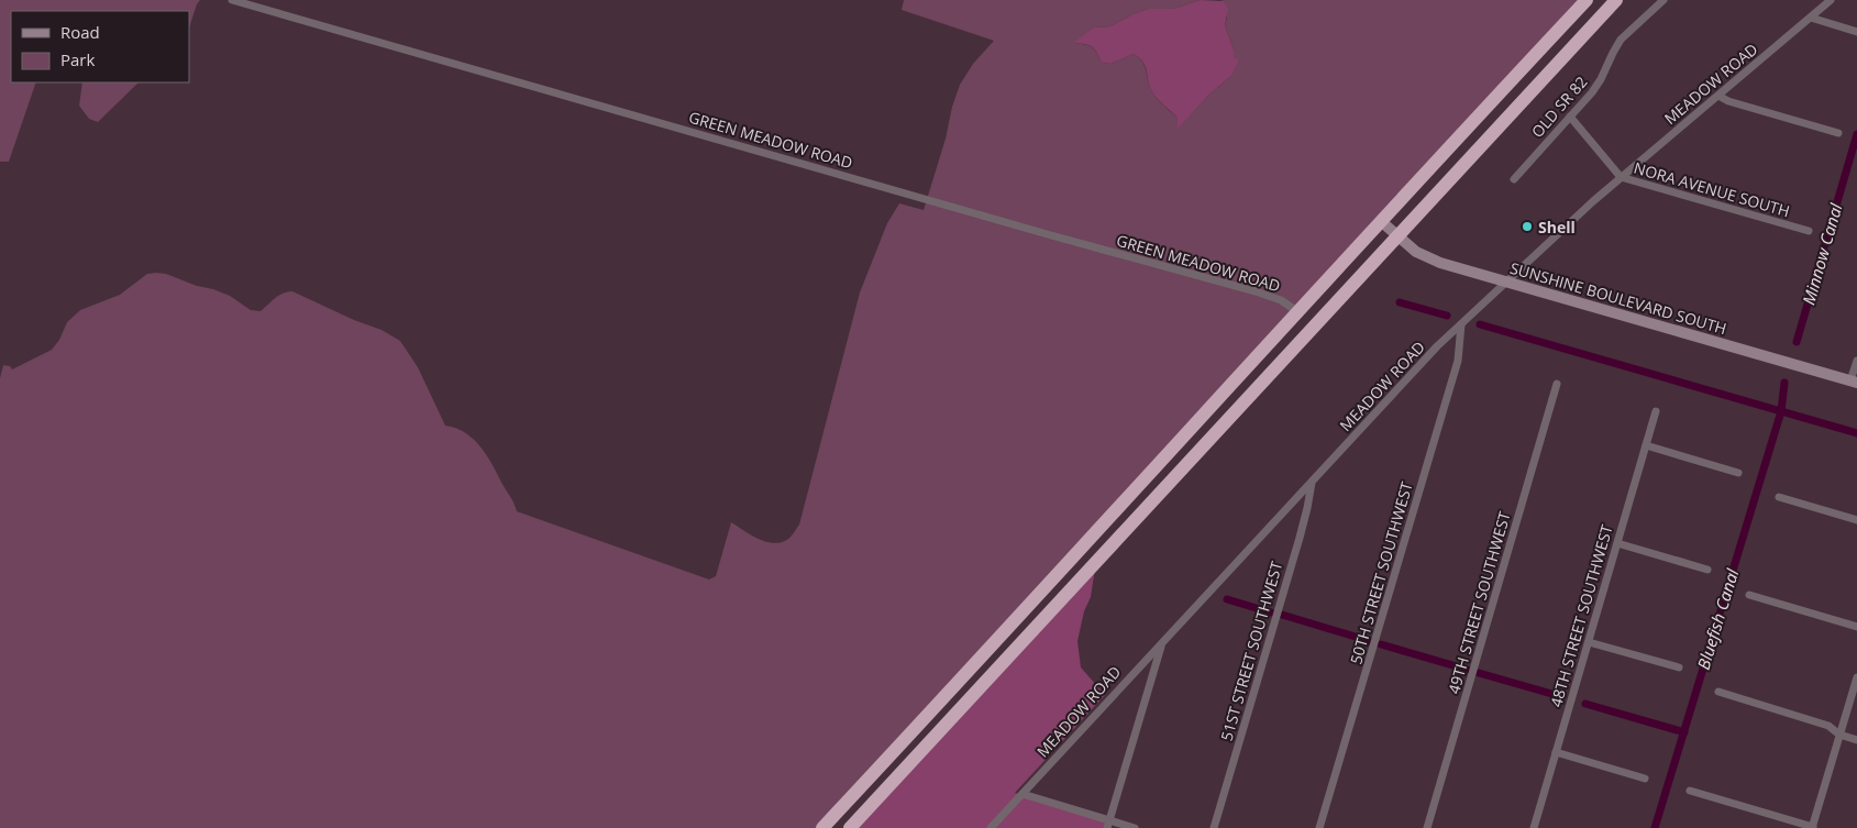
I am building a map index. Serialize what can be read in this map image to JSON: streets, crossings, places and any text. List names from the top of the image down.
{
  "streets": {
    "street": [
      "MEADOW ROAD",
      "OLD SR 82",
      "GREEN MEADOW ROAD",
      "NORA AVENUE SOUTH",
      "SUNSHINE BOULEVARD SOUTH",
      "50TH STREET SOUTHWEST",
      "49TH STREET SOUTHWEST",
      "48TH STREET SOUTHWEST",
      "51ST STREET SOUTHWEST"
    ]
  },
  "crossings": [
    ["MEADOW ROAD", "NORA AVENUE SOUTH"],
    ["MEADOW ROAD", "SUNSHINE BOULEVARD SOUTH"],
    ["MEADOW ROAD", "50TH STREET SOUTHWEST"],
    ["MEADOW ROAD", "51ST STREET SOUTHWEST"],
    ["OLD SR 82", "NORA AVENUE SOUTH"]
  ],
  "water": ["Minnow Canal", "Bluefish Canal"],
  "places": ["Shell"],
  "legend": ["Road", "Park"]
}
